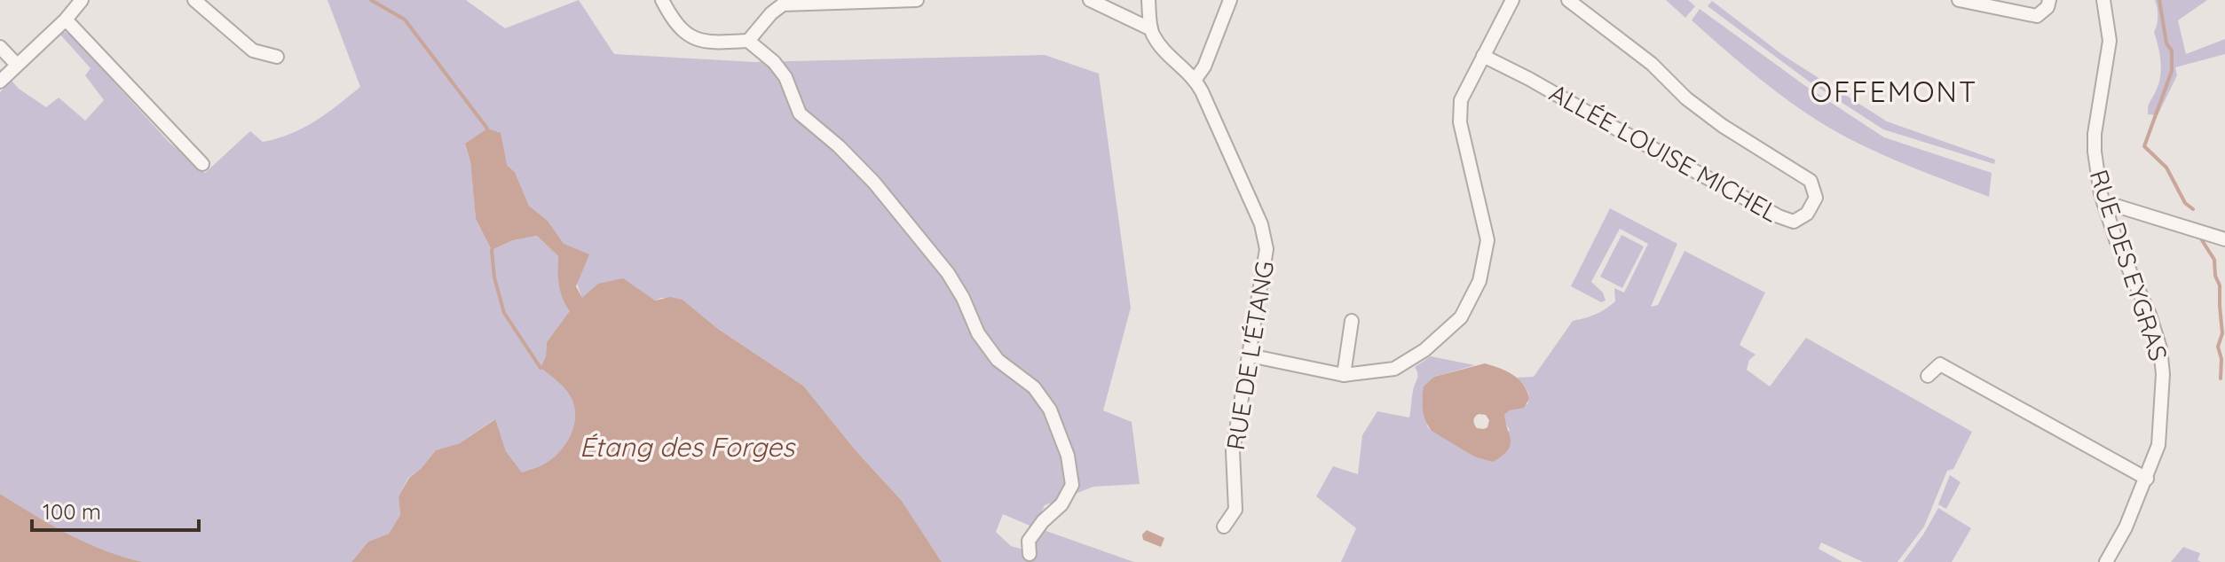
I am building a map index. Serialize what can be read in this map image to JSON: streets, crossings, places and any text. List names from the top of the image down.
{
  "streets": {
    "street": ["ALLÉE LOUISE MICHEL", "RUE DES EYGRAS", "RUE DE L'ÉTANG"]
  },
  "districts": ["OFFEMONT"],
  "water": ["Étang des Forges"],
  "scale_bar": "100 m"
}
